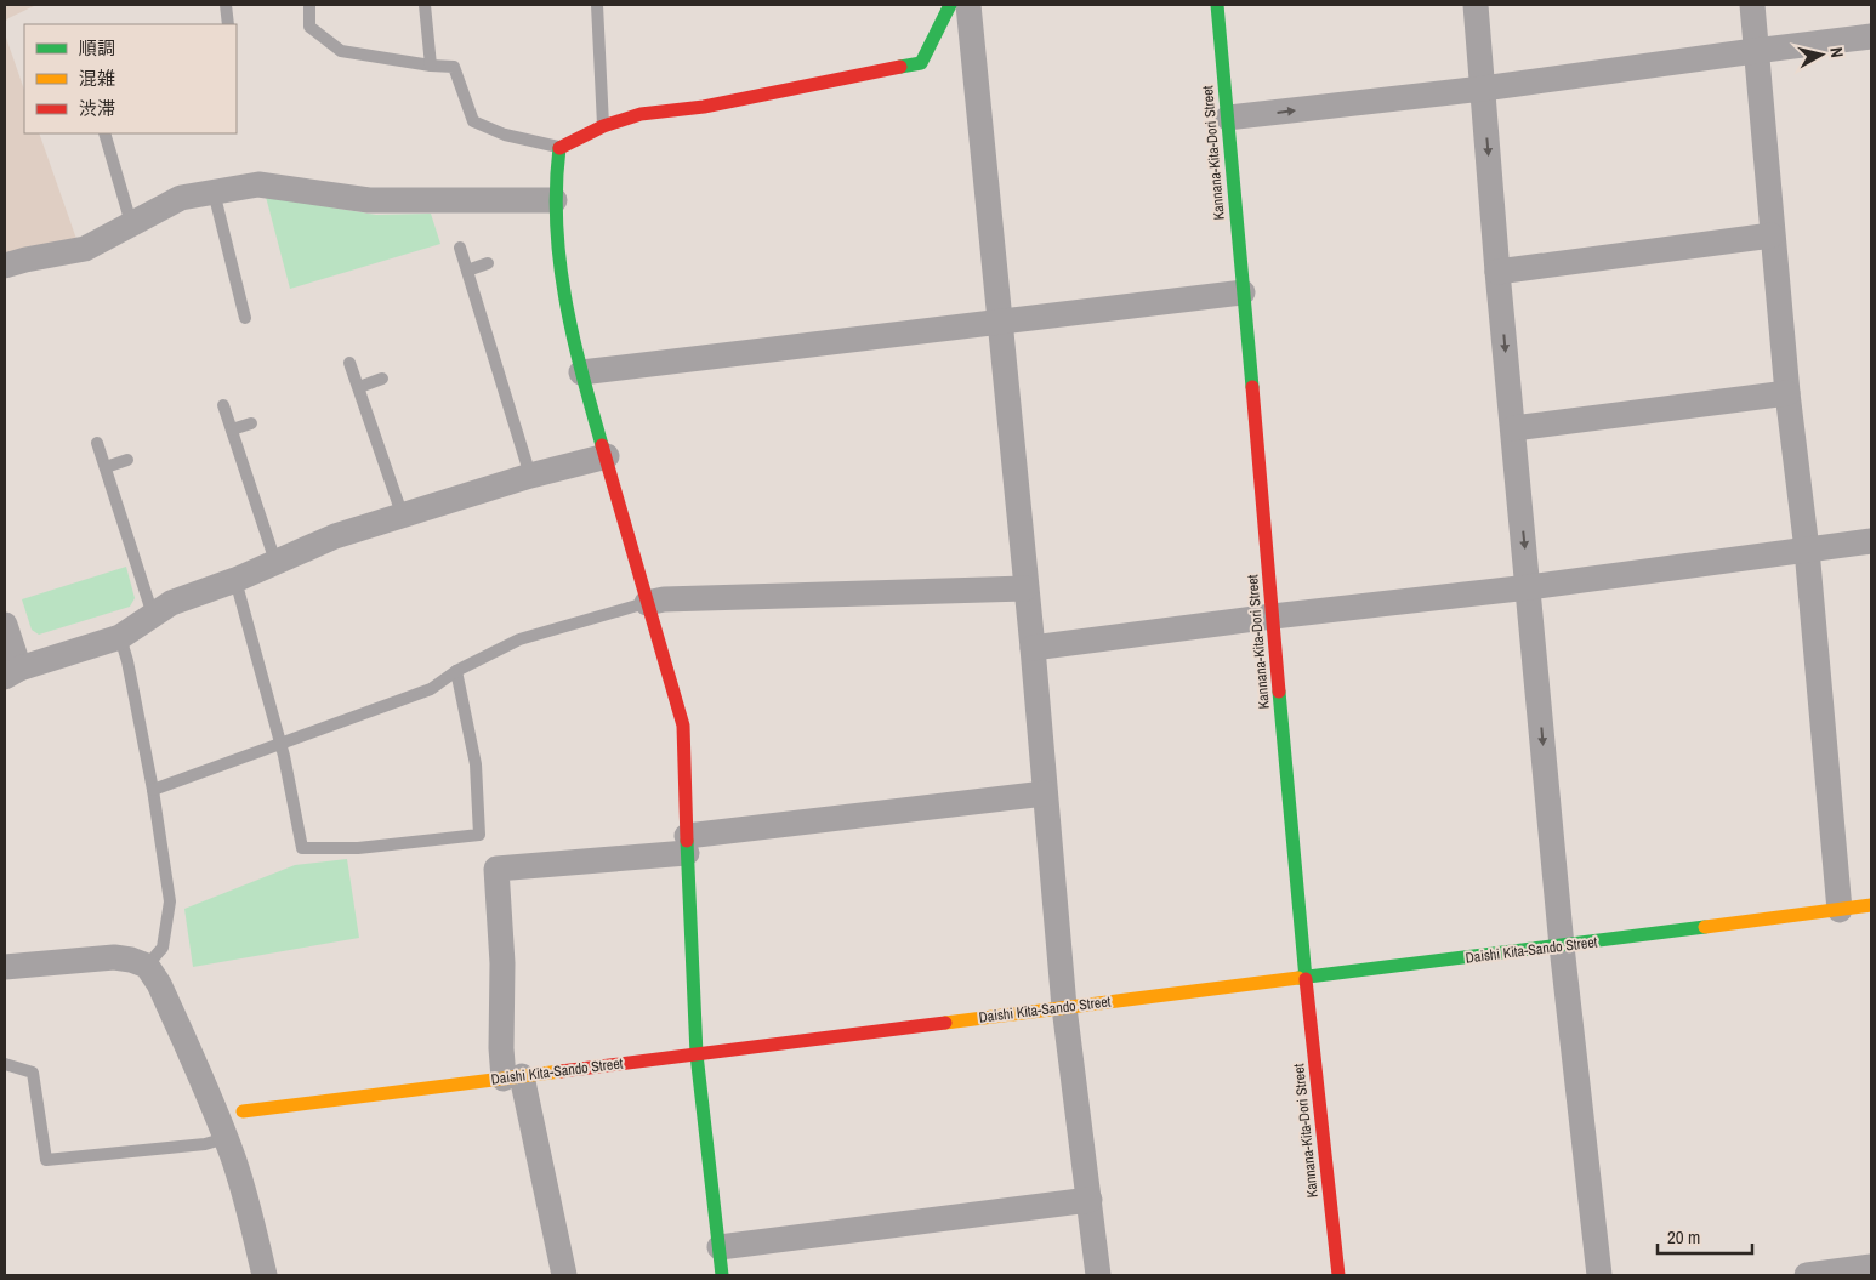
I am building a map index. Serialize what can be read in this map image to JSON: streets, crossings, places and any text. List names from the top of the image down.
{
  "streets": {
    "street": ["Kannana-Kita-Dori Street", "Daishi Kita-Sando Street"]
  },
  "crossings": [
    ["Kannana-Kita-Dori Street", "Daishi Kita-Sando Street"]
  ],
  "legend": ["順調", "混雑", "渋滞"],
  "scale_bar": "20 m",
  "north": "right"
}
